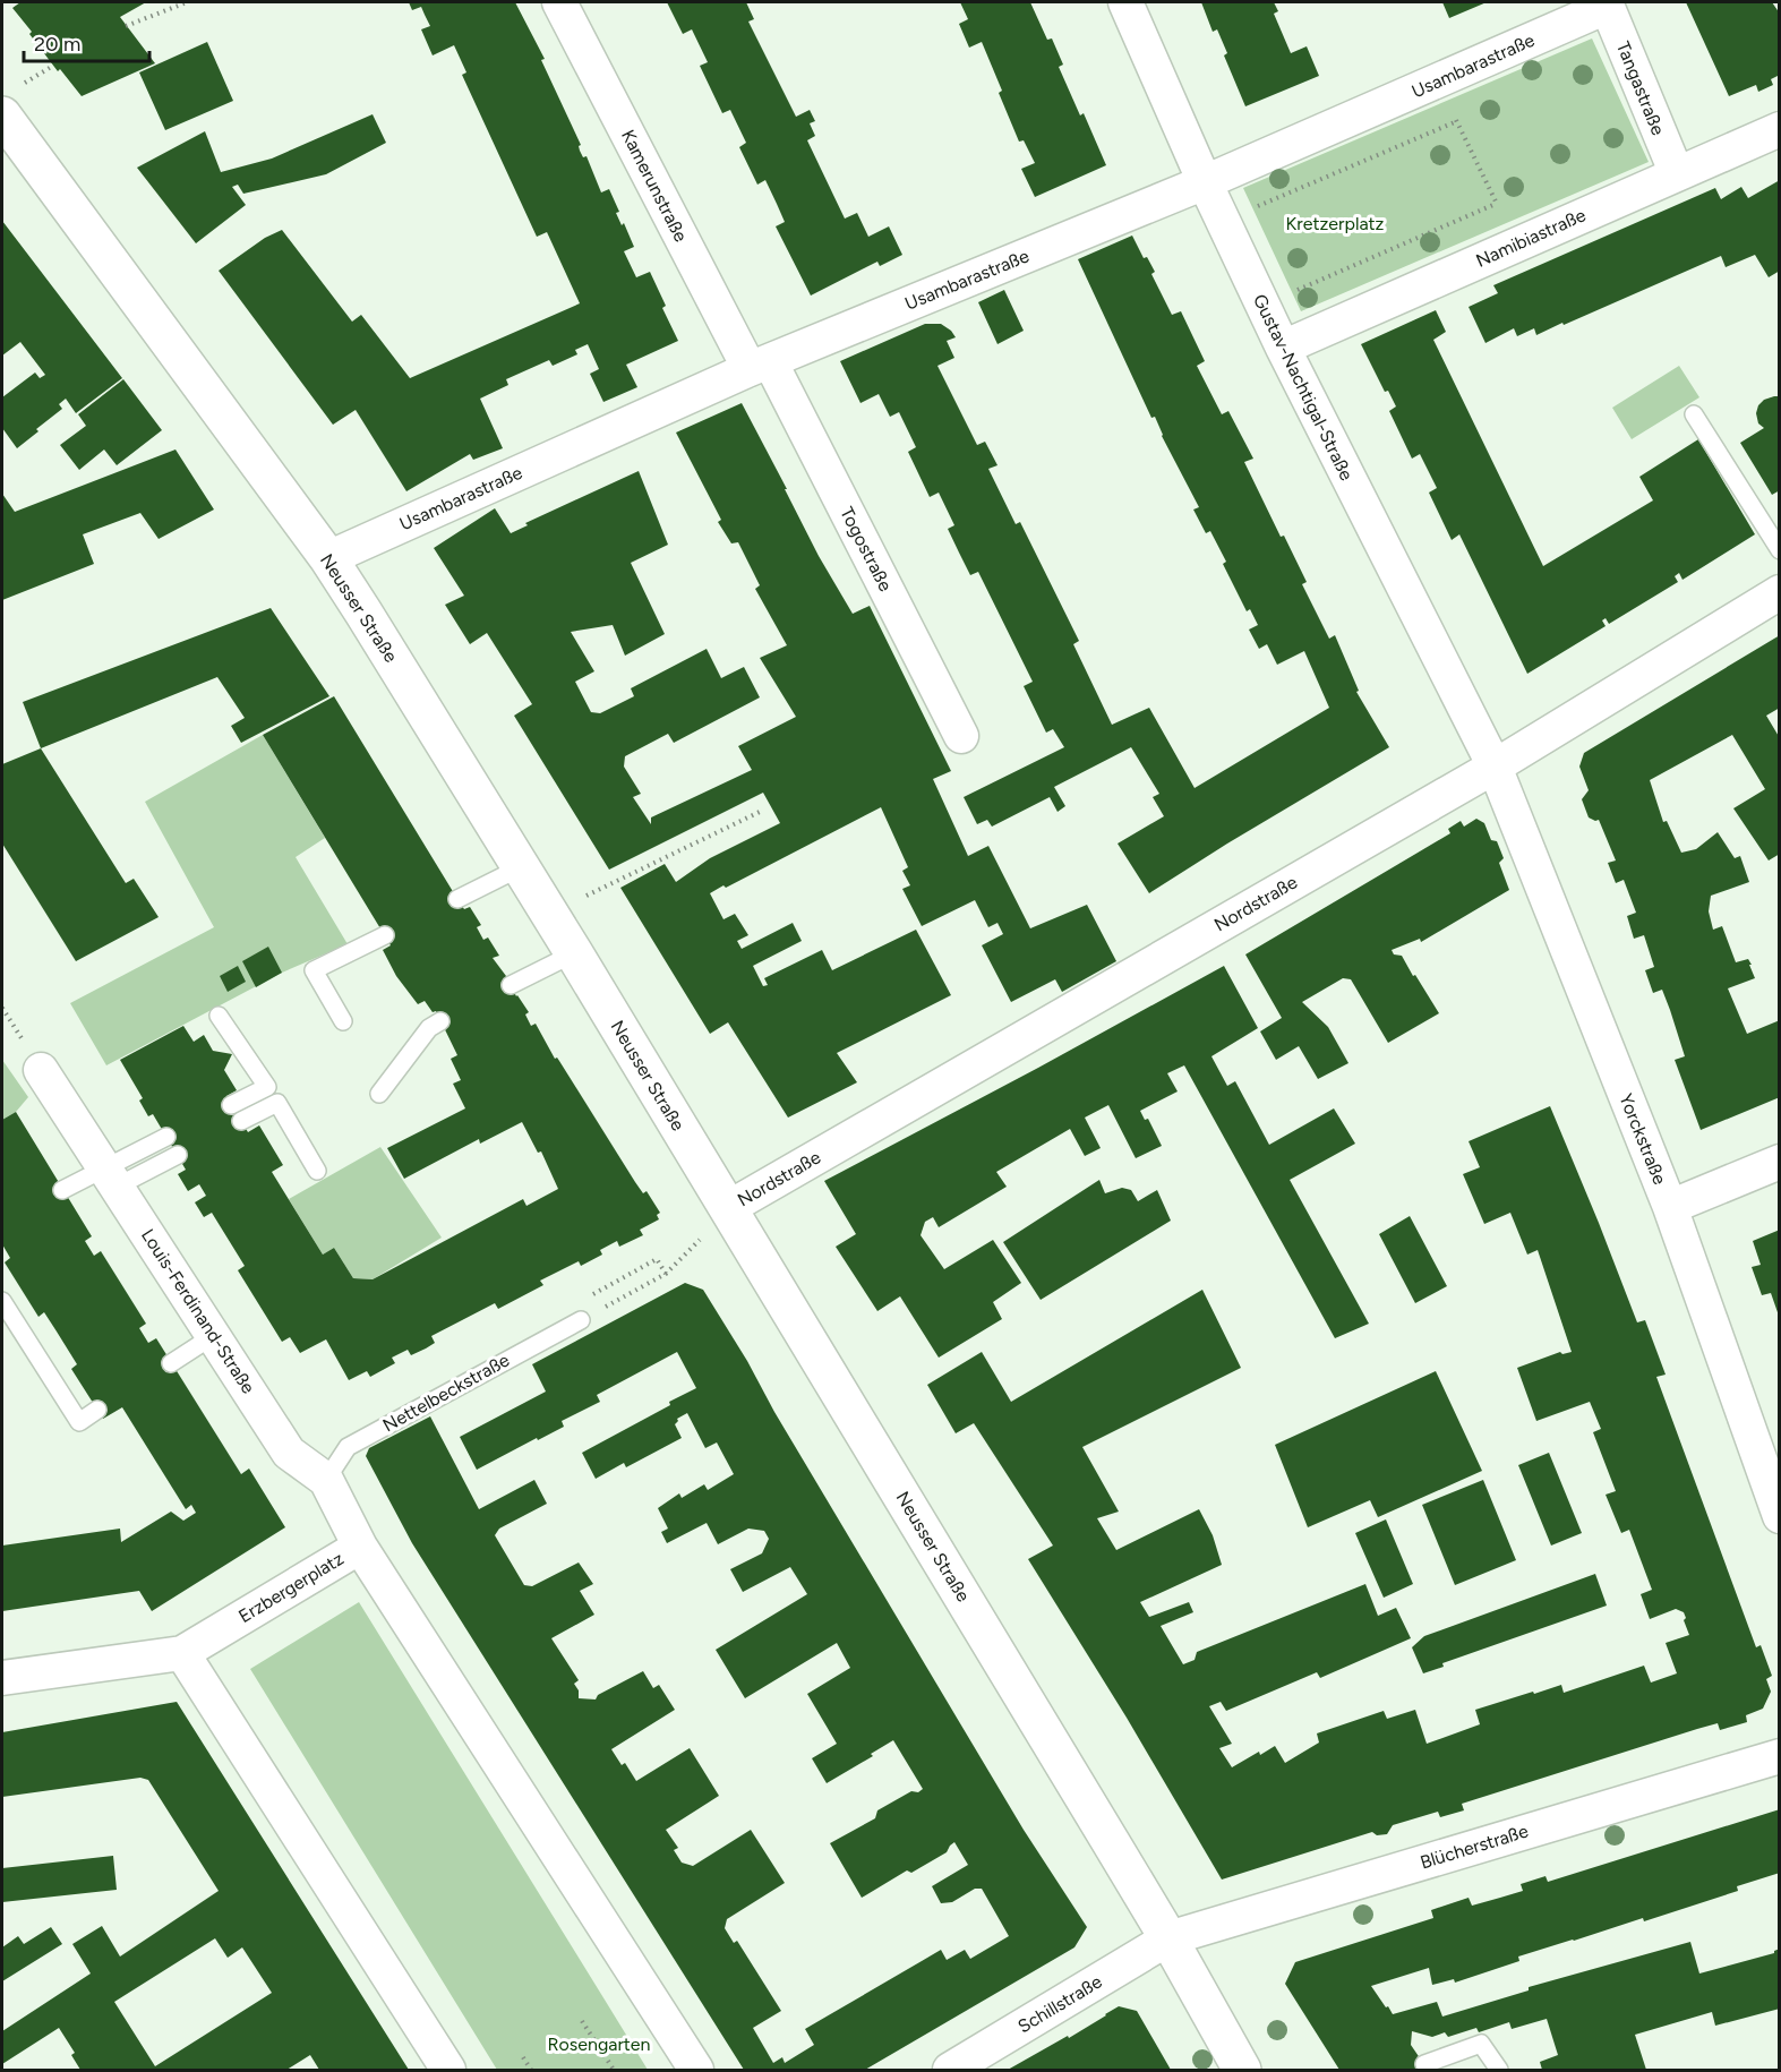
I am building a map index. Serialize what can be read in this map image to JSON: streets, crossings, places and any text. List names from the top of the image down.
{
  "streets": {
    "main road": ["Neusser Straße"],
    "street": [
      "Usambarastraße",
      "Tangastraße",
      "Kamerunstraße",
      "Namibiastraße",
      "Gustav-Nachtigal-Straße",
      "Togostraße",
      "Nordstraße",
      "Yorckstraße",
      "Louis-Ferdinand-Straße",
      "Erzbergerplatz",
      "Blücherstraße",
      "Schillstraße"
    ],
    "lane": ["Nettelbeckstraße"]
  },
  "crossings": [
    ["Usambarastraße", "Tangastraße"],
    ["Usambarastraße", "Kamerunstraße"],
    ["Usambarastraße", "Gustav-Nachtigal-Straße"],
    ["Usambarastraße", "Togostraße"],
    ["Usambarastraße", "Neusser Straße"],
    ["Tangastraße", "Namibiastraße"],
    ["Kamerunstraße", "Togostraße"],
    ["Namibiastraße", "Gustav-Nachtigal-Straße"],
    ["Gustav-Nachtigal-Straße", "Nordstraße"],
    ["Gustav-Nachtigal-Straße", "Yorckstraße"],
    ["Neusser Straße", "Nordstraße"],
    ["Neusser Straße", "Blücherstraße"],
    ["Neusser Straße", "Schillstraße"],
    ["Nordstraße", "Yorckstraße"],
    ["Louis-Ferdinand-Straße", "Nettelbeckstraße"],
    ["Louis-Ferdinand-Straße", "Erzbergerplatz"],
    ["Blücherstraße", "Schillstraße"]
  ],
  "parks": ["Kretzerplatz", "Rosengarten"],
  "scale_bar": "20 m"
}
